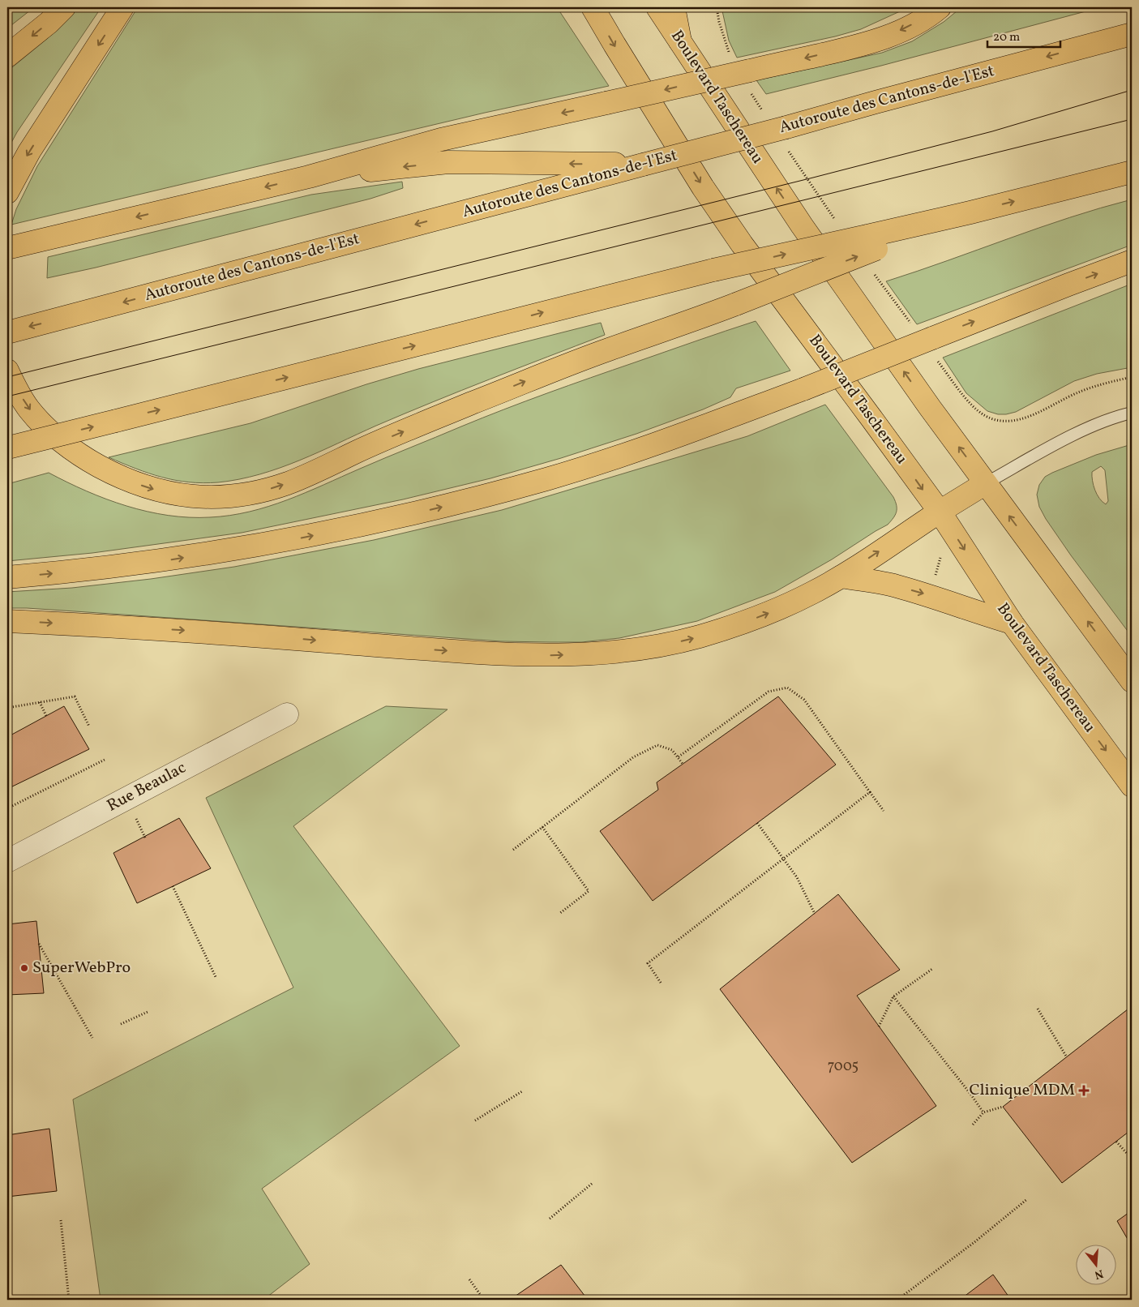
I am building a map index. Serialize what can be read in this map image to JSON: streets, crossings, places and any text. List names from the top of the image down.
{
  "streets": {
    "main road": ["Boulevard Taschereau", "Autoroute des Cantons-de-l'Est"],
    "street": ["Rue Beaulac"]
  },
  "places": {
    "other": ["SuperWebPro"],
    "health": ["Clinique MDM"]
  },
  "house_numbers": ["7005"],
  "scale_bar": "20 m",
  "north": "bottom"
}
